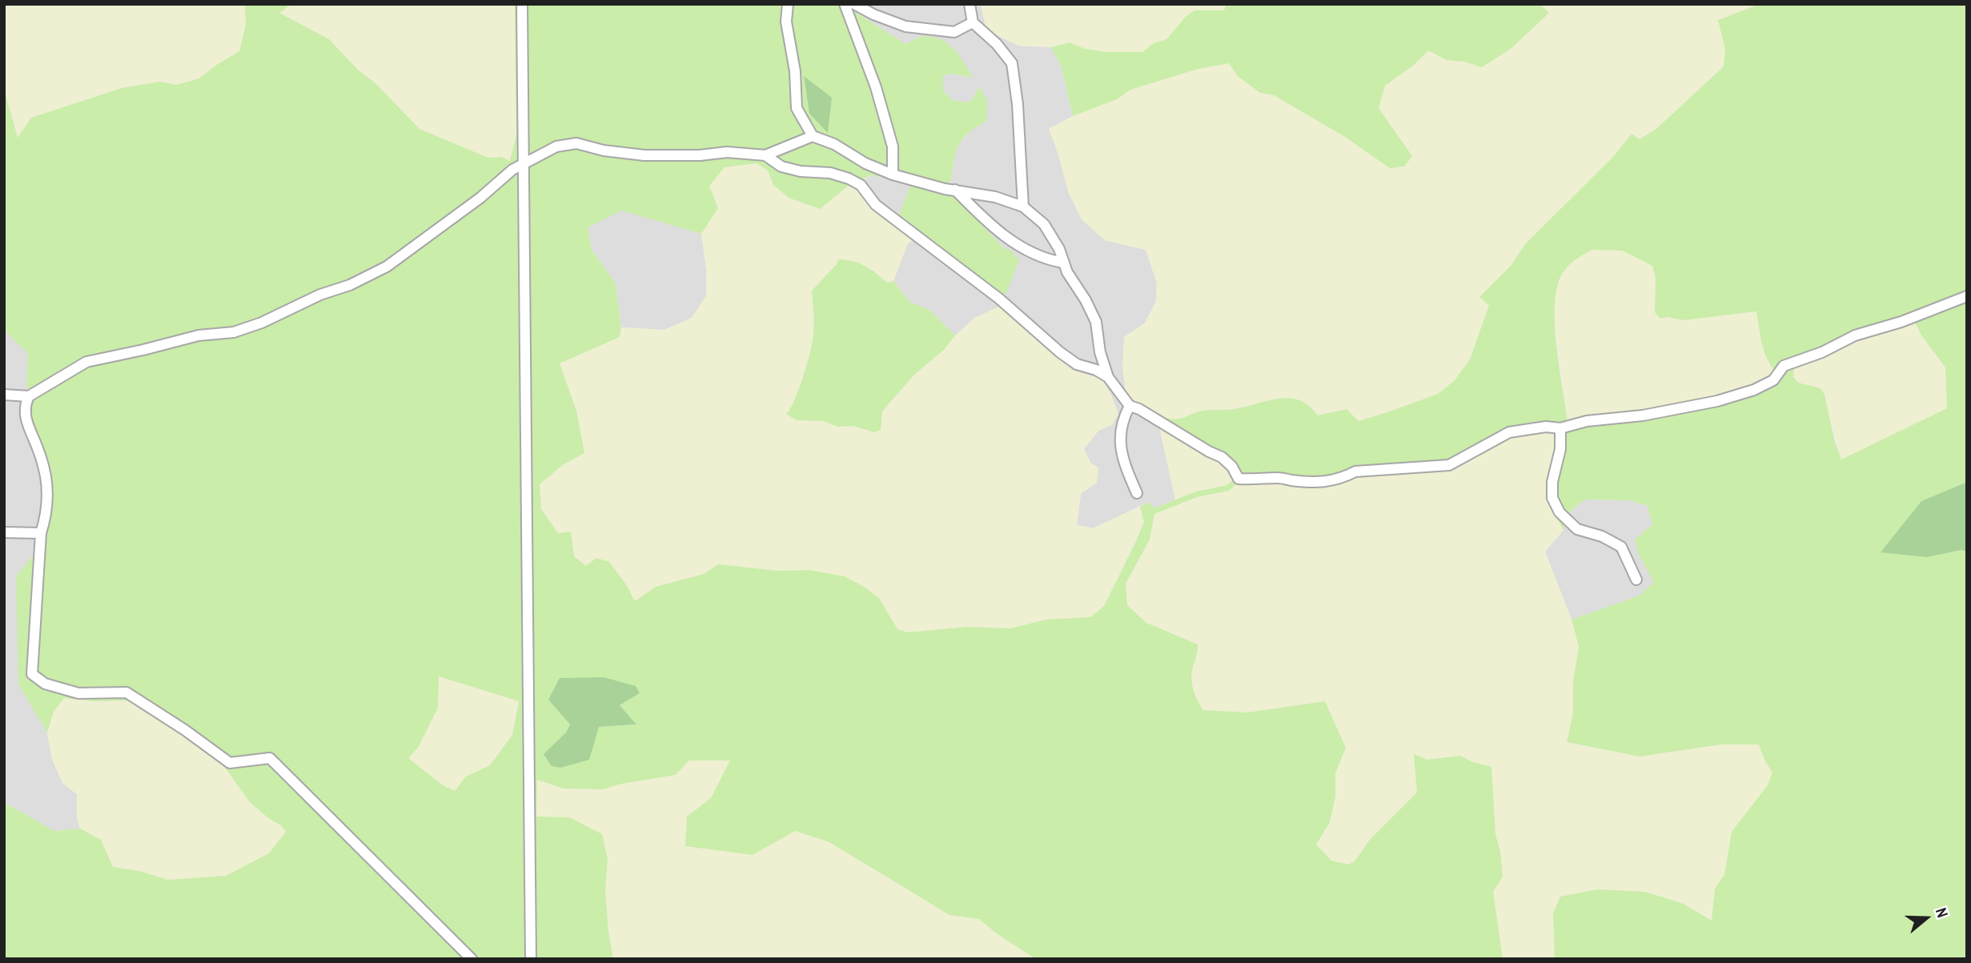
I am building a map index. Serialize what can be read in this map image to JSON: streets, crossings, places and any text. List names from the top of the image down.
{
  "north": "right"
}
